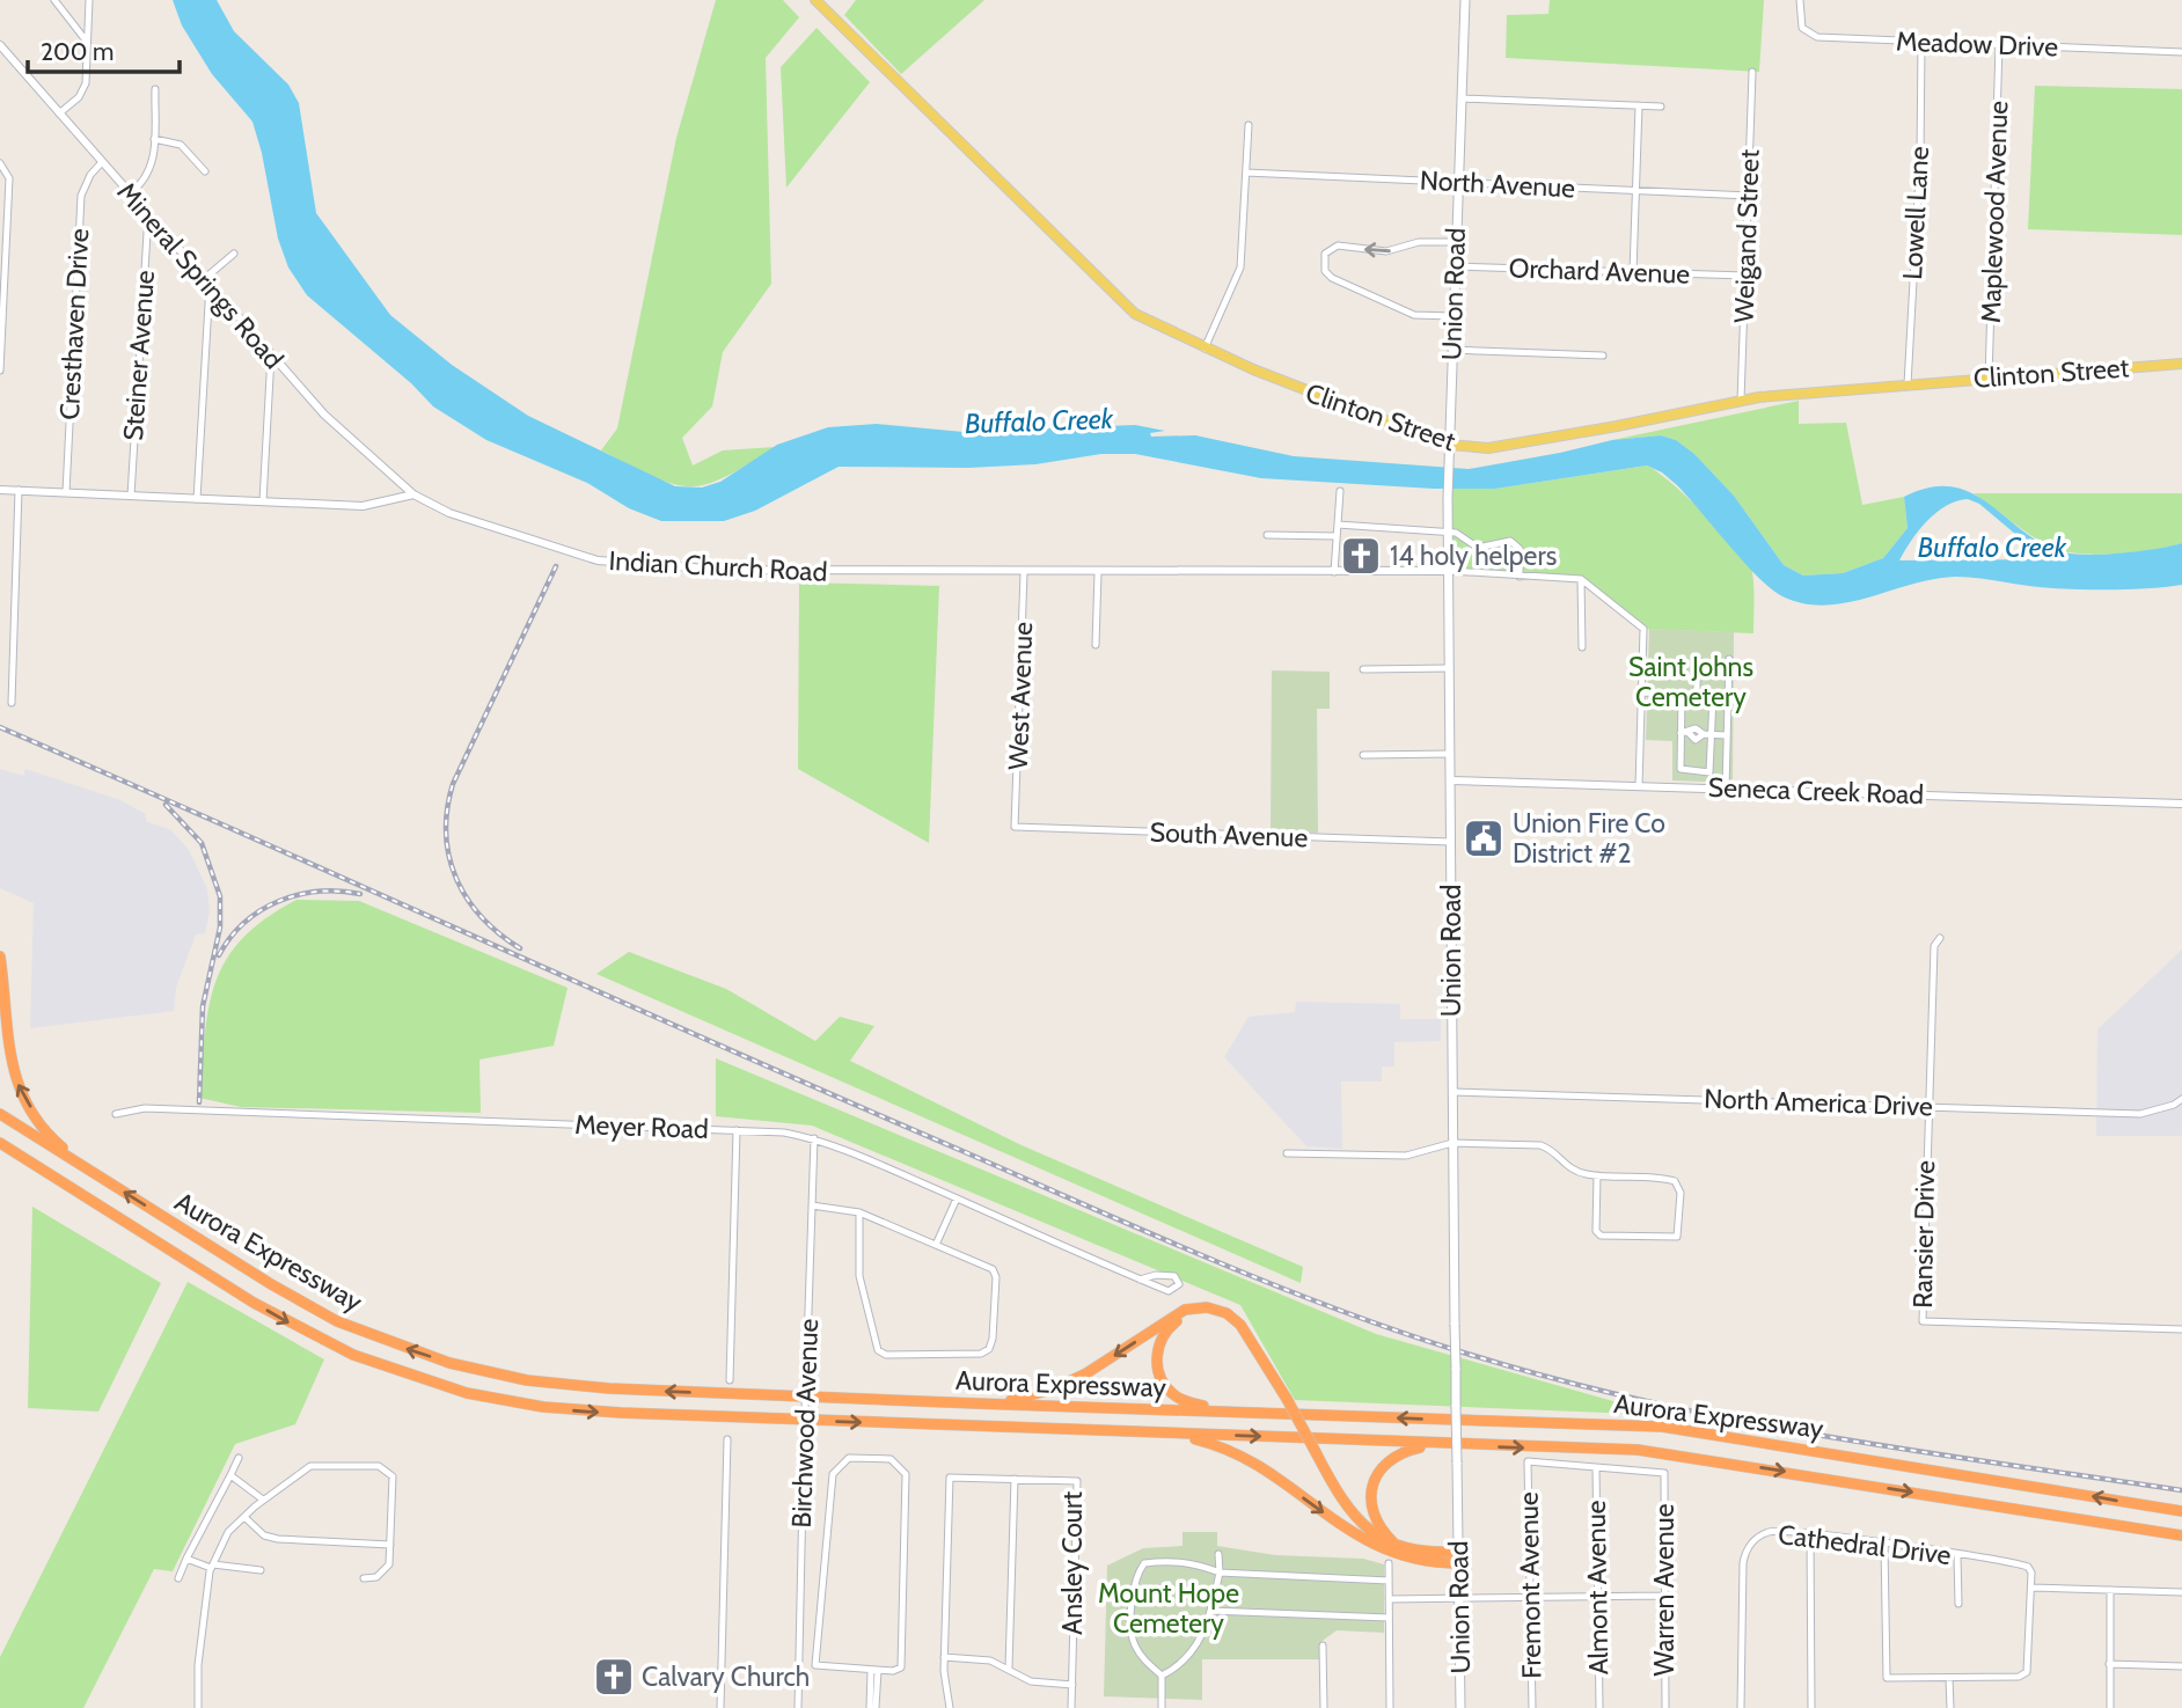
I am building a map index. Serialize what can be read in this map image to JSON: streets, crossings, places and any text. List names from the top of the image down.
{
  "streets": {
    "highway": ["Aurora Expressway"],
    "main road": ["Union Road", "Clinton Street"],
    "street": [
      "Meadow Drive",
      "North Avenue",
      "Maplewood Avenue",
      "Lowell Lane",
      "Weigand Street",
      "Orchard Avenue",
      "Mineral Springs Road",
      "Cresthaven Drive",
      "Steiner Avenue",
      "Indian Church Road",
      "West Avenue",
      "Seneca Creek Road",
      "South Avenue",
      "North America Drive",
      "Meyer Road",
      "Ransier Drive",
      "Birchwood Avenue",
      "Cathedral Drive",
      "Ansley Court",
      "Fremont Avenue",
      "Almont Avenue",
      "Warren Avenue"
    ]
  },
  "crossings": [
    ["Meadow Drive", "Maplewood Avenue"],
    ["Meadow Drive", "Lowell Lane"],
    ["North Avenue", "Weigand Street"],
    ["North Avenue", "Union Road"],
    ["Maplewood Avenue", "Clinton Street"],
    ["Lowell Lane", "Clinton Street"],
    ["Weigand Street", "Orchard Avenue"],
    ["Weigand Street", "Clinton Street"],
    ["Orchard Avenue", "Union Road"],
    ["Mineral Springs Road", "Cresthaven Drive"],
    ["Mineral Springs Road", "Steiner Avenue"],
    ["Mineral Springs Road", "Indian Church Road"],
    ["Union Road", "Clinton Street"],
    ["Union Road", "Indian Church Road"],
    ["Union Road", "Seneca Creek Road"],
    ["Union Road", "South Avenue"],
    ["Union Road", "North America Drive"],
    ["Indian Church Road", "West Avenue"],
    ["West Avenue", "South Avenue"],
    ["North America Drive", "Ransier Drive"],
    ["Meyer Road", "Birchwood Avenue"],
    ["Fremont Avenue", "Almont Avenue"],
    ["Fremont Avenue", "Warren Avenue"],
    ["Almont Avenue", "Warren Avenue"]
  ],
  "water": ["Buffalo Creek"],
  "parks": ["Saint Johns Cemetery", "Mount Hope Cemetery"],
  "places": {
    "church": ["14 holy helpers", "Calvary Church"],
    "public building": ["Union Fire Co District #2"]
  },
  "scale_bar": "200 m"
}
